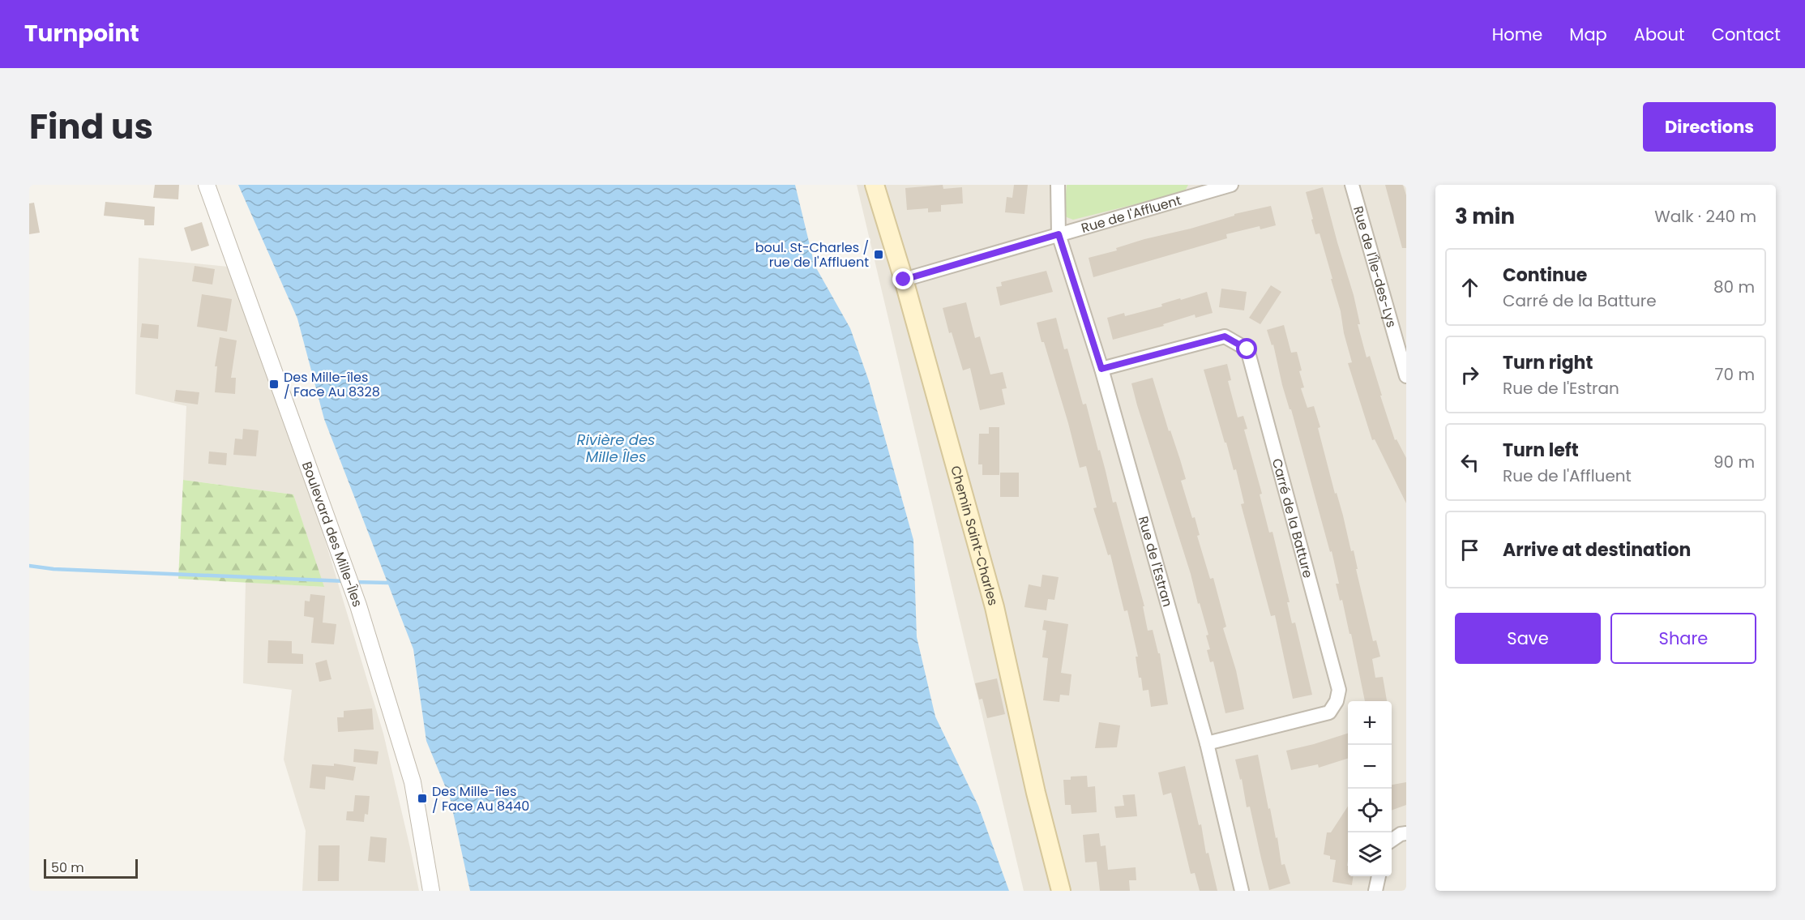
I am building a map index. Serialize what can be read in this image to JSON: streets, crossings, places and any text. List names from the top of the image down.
{
  "streets": {
    "main road": ["Chemin Saint-Charles"],
    "street": [
      "Rue de l'Affluent",
      "Rue de l'Île-des-Lys",
      "Carré de la Batture",
      "Boulevard des Mille-Îles",
      "Rue de l'Estran"
    ]
  },
  "crossings": [
    ["Rue de l'Affluent", "Chemin Saint-Charles"],
    ["Rue de l'Affluent", "Rue de l'Estran"],
    ["Carré de la Batture", "Rue de l'Estran"]
  ],
  "water": ["Rivière des Mille Îles"],
  "places": {
    "transit": ["boul. St-Charles / rue de l'Affluent", "Des Mille-îles / Face Au 8328", "Des Mille-îles / Face Au 8440"]
  },
  "scale_bar": "50 m",
  "page": {
    "header": "Turnpoint",
    "nav": [
      "Home",
      "Map",
      "About",
      "Contact"
    ],
    "title": "Find us",
    "buttons": [
      "Directions",
      ["Save", "Share"]
    ],
    "heading": ["3 min", "Walk · 240 m"],
    "list": [
      ["Continue", "Carré de la Batture", "80 m"],
      ["Turn right", "Rue de l'Estran", "70 m"],
      ["Turn left", "Rue de l'Affluent", "90 m"],
      "Arrive at destination"
    ],
    "map_buttons": ["+", "−"],
    "scale": "50 m"
  }
}
